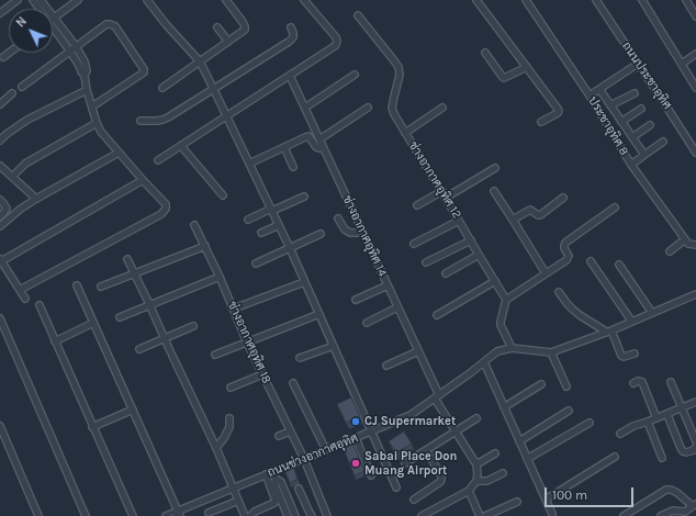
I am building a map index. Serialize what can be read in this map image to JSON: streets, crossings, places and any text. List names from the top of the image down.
{
  "streets": {
    "street": [
      "ถนนประชาอุทิศ",
      "ประชาอุทิศ 8",
      "ช่างอากาศอุทิศ 12",
      "ช่างอากาศอุทิศ 14",
      "ช่างอากาศอุทิศ 18",
      "ถนนช่างอากาศอุทิศ"
    ]
  },
  "crossings": [
    ["ช่างอากาศอุทิศ 14", "ถนนช่างอากาศอุทิศ"],
    ["ช่างอากาศอุทิศ 18", "ถนนช่างอากาศอุทิศ"]
  ],
  "places": ["CJ Supermarket", "Sabai Place Don Muang Airport"],
  "scale_bar": "100 m",
  "north": "top left"
}
